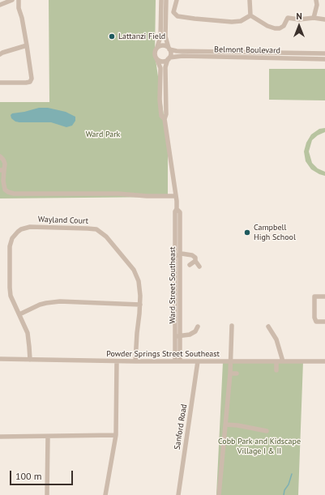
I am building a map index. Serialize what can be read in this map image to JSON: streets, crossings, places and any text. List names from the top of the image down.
{
  "streets": {
    "street": [
      "Belmont Boulevard",
      "Wayland Court",
      "Ward Street Southeast",
      "Powder Springs Street Southeast",
      "Sanford Road"
    ]
  },
  "crossings": [
    ["Belmont Boulevard", "Ward Street Southeast"],
    ["Wayland Court", "Powder Springs Street Southeast"],
    ["Ward Street Southeast", "Powder Springs Street Southeast"],
    ["Powder Springs Street Southeast", "Sanford Road"]
  ],
  "parks": ["Ward Park", "Cobb Park and Kidscape Village I & II"],
  "places": ["Lattanzi Field", "Campbell High School"],
  "scale_bar": "100 m",
  "north": "top"
}
